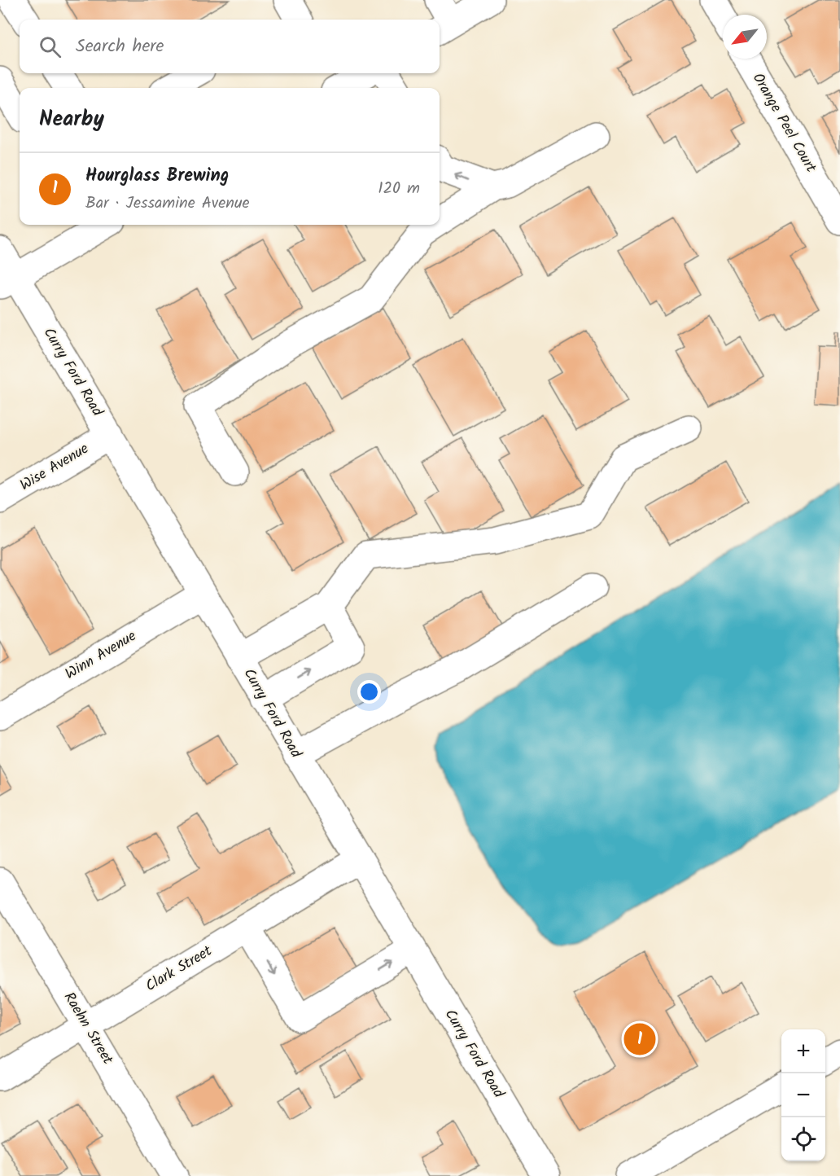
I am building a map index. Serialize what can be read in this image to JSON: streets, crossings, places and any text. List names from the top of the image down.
{
  "streets": {
    "street": [
      "Orange Peel Court",
      "Curry Ford Road",
      "Wise Avenue",
      "Winn Avenue",
      "Clark Street",
      "Raehn Street"
    ]
  },
  "crossings": [
    ["Curry Ford Road", "Wise Avenue"],
    ["Curry Ford Road", "Winn Avenue"],
    ["Curry Ford Road", "Clark Street"],
    ["Clark Street", "Raehn Street"]
  ],
  "north": "bottom left",
  "page": {
    "search": "Search here",
    "heading": "Nearby",
    "list": [
      {
        "mark": "1",
        "name": "Hourglass Brewing",
        "note": "Bar · Jessamine Avenue",
        "value": "120 m"
      }
    ],
    "pins": "1",
    "map_buttons": ["+", "−"]
  }
}
